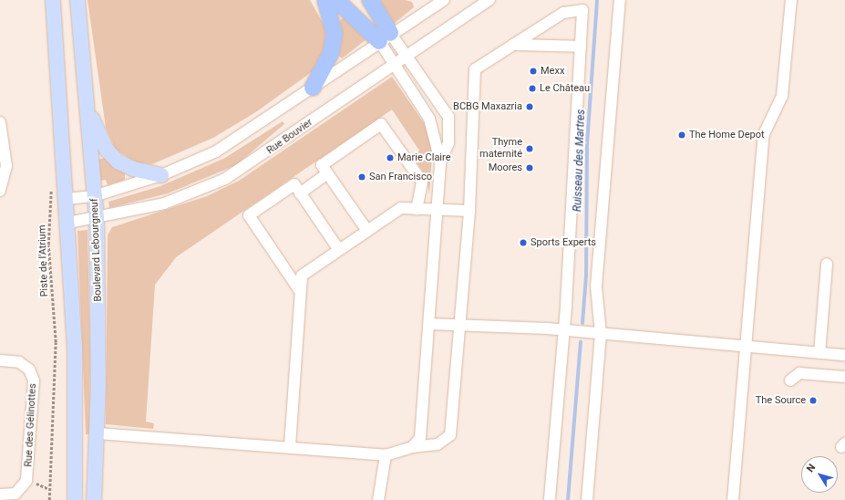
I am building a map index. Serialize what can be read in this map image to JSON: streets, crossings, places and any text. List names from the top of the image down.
{
  "streets": {
    "main road": ["Boulevard Lebourgneuf"],
    "street": ["Rue Bouvier", "Rue des Gélinottes"],
    "path": ["Piste de l'Atrium"]
  },
  "crossings": [
    ["Rue Bouvier", "Boulevard Lebourgneuf"]
  ],
  "water": ["Ruisseau des Martres"],
  "places": [
    "Mexx",
    "Le Château",
    "BCBG Maxazria",
    "The Home Depot",
    "Thyme maternité",
    "Marie Claire",
    "Moores",
    "San Francisco",
    "Sports Experts",
    "The Source"
  ],
  "north": "top left"
}
